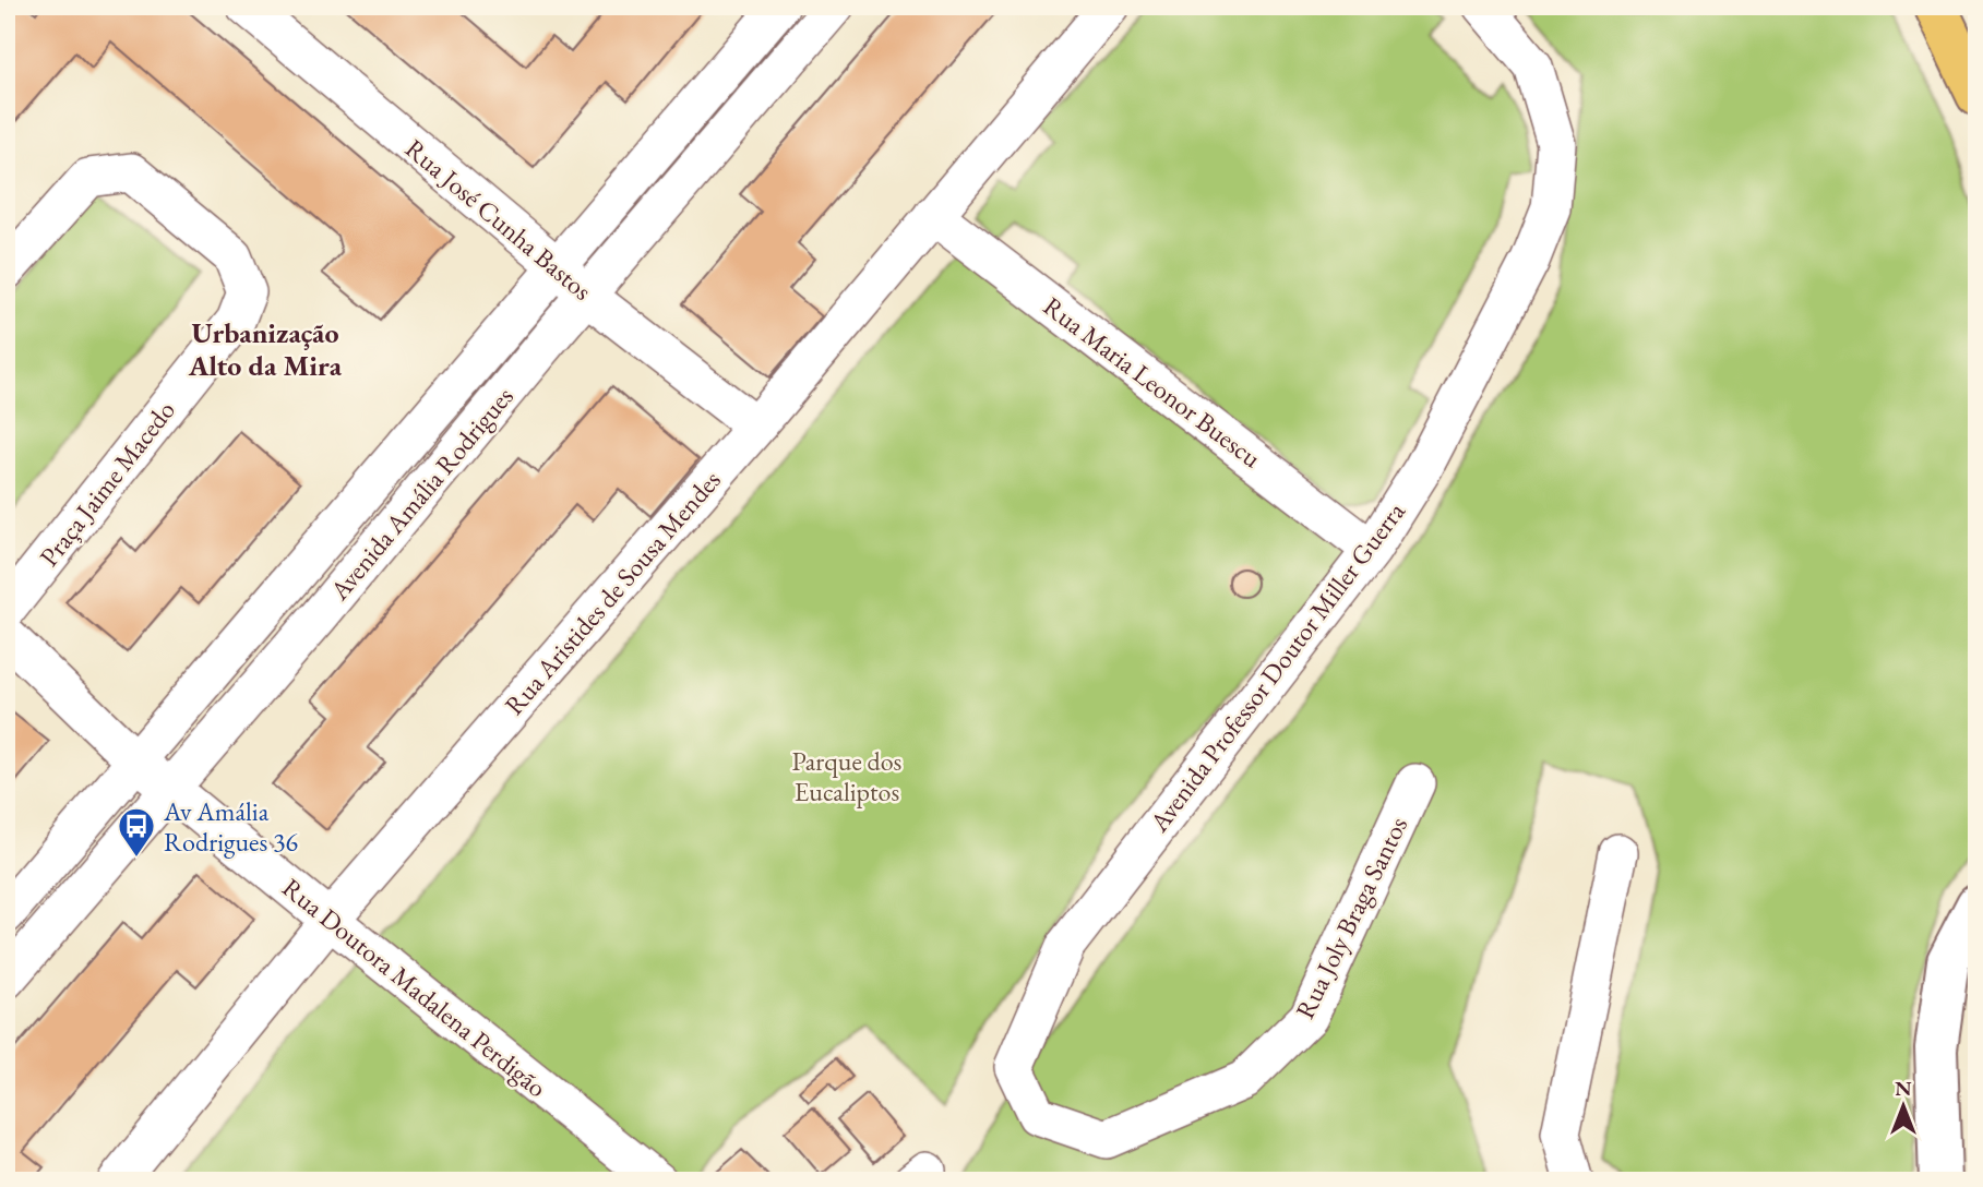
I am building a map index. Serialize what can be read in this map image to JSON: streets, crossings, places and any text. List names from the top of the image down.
{
  "streets": {
    "street": [
      "Rua José Cunha Bastos",
      "Rua Maria Leonor Buescu",
      "Praça Jaime Macedo",
      "Avenida Amália Rodrigues",
      "Rua Aristides de Sousa Mendes",
      "Avenida Professor Doutor Miller Guerra",
      "Rua Joly Braga Santos",
      "Rua Doutora Madalena Perdigão"
    ]
  },
  "crossings": [
    ["Rua José Cunha Bastos", "Avenida Amália Rodrigues"],
    ["Rua José Cunha Bastos", "Rua Aristides de Sousa Mendes"],
    ["Rua Maria Leonor Buescu", "Rua Aristides de Sousa Mendes"],
    ["Rua Maria Leonor Buescu", "Avenida Professor Doutor Miller Guerra"],
    ["Avenida Amália Rodrigues", "Rua Doutora Madalena Perdigão"],
    ["Rua Aristides de Sousa Mendes", "Rua Doutora Madalena Perdigão"],
    ["Avenida Professor Doutor Miller Guerra", "Rua Joly Braga Santos"]
  ],
  "districts": ["Urbanização Alto da Mira"],
  "parks": ["Parque dos Eucaliptos"],
  "places": {
    "bus stop": ["Av Amália Rodrigues 36"]
  },
  "north": "top"
}
